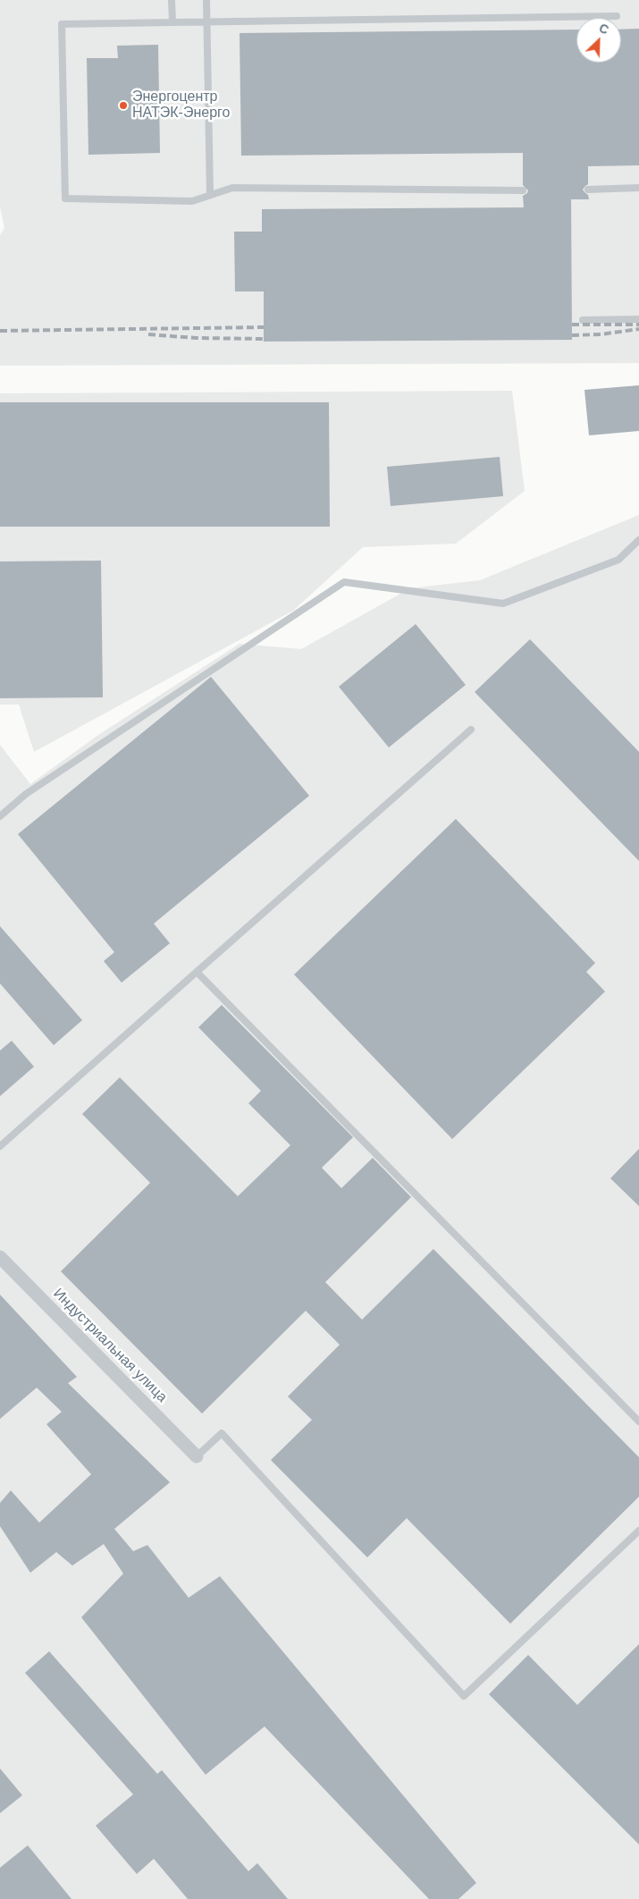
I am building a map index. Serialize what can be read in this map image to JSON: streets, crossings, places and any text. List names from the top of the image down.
{
  "streets": {
    "street": ["Индустриальная улица"]
  },
  "places": ["Энергоцентр НАТЭК-Энерго"],
  "north": "top right"
}
